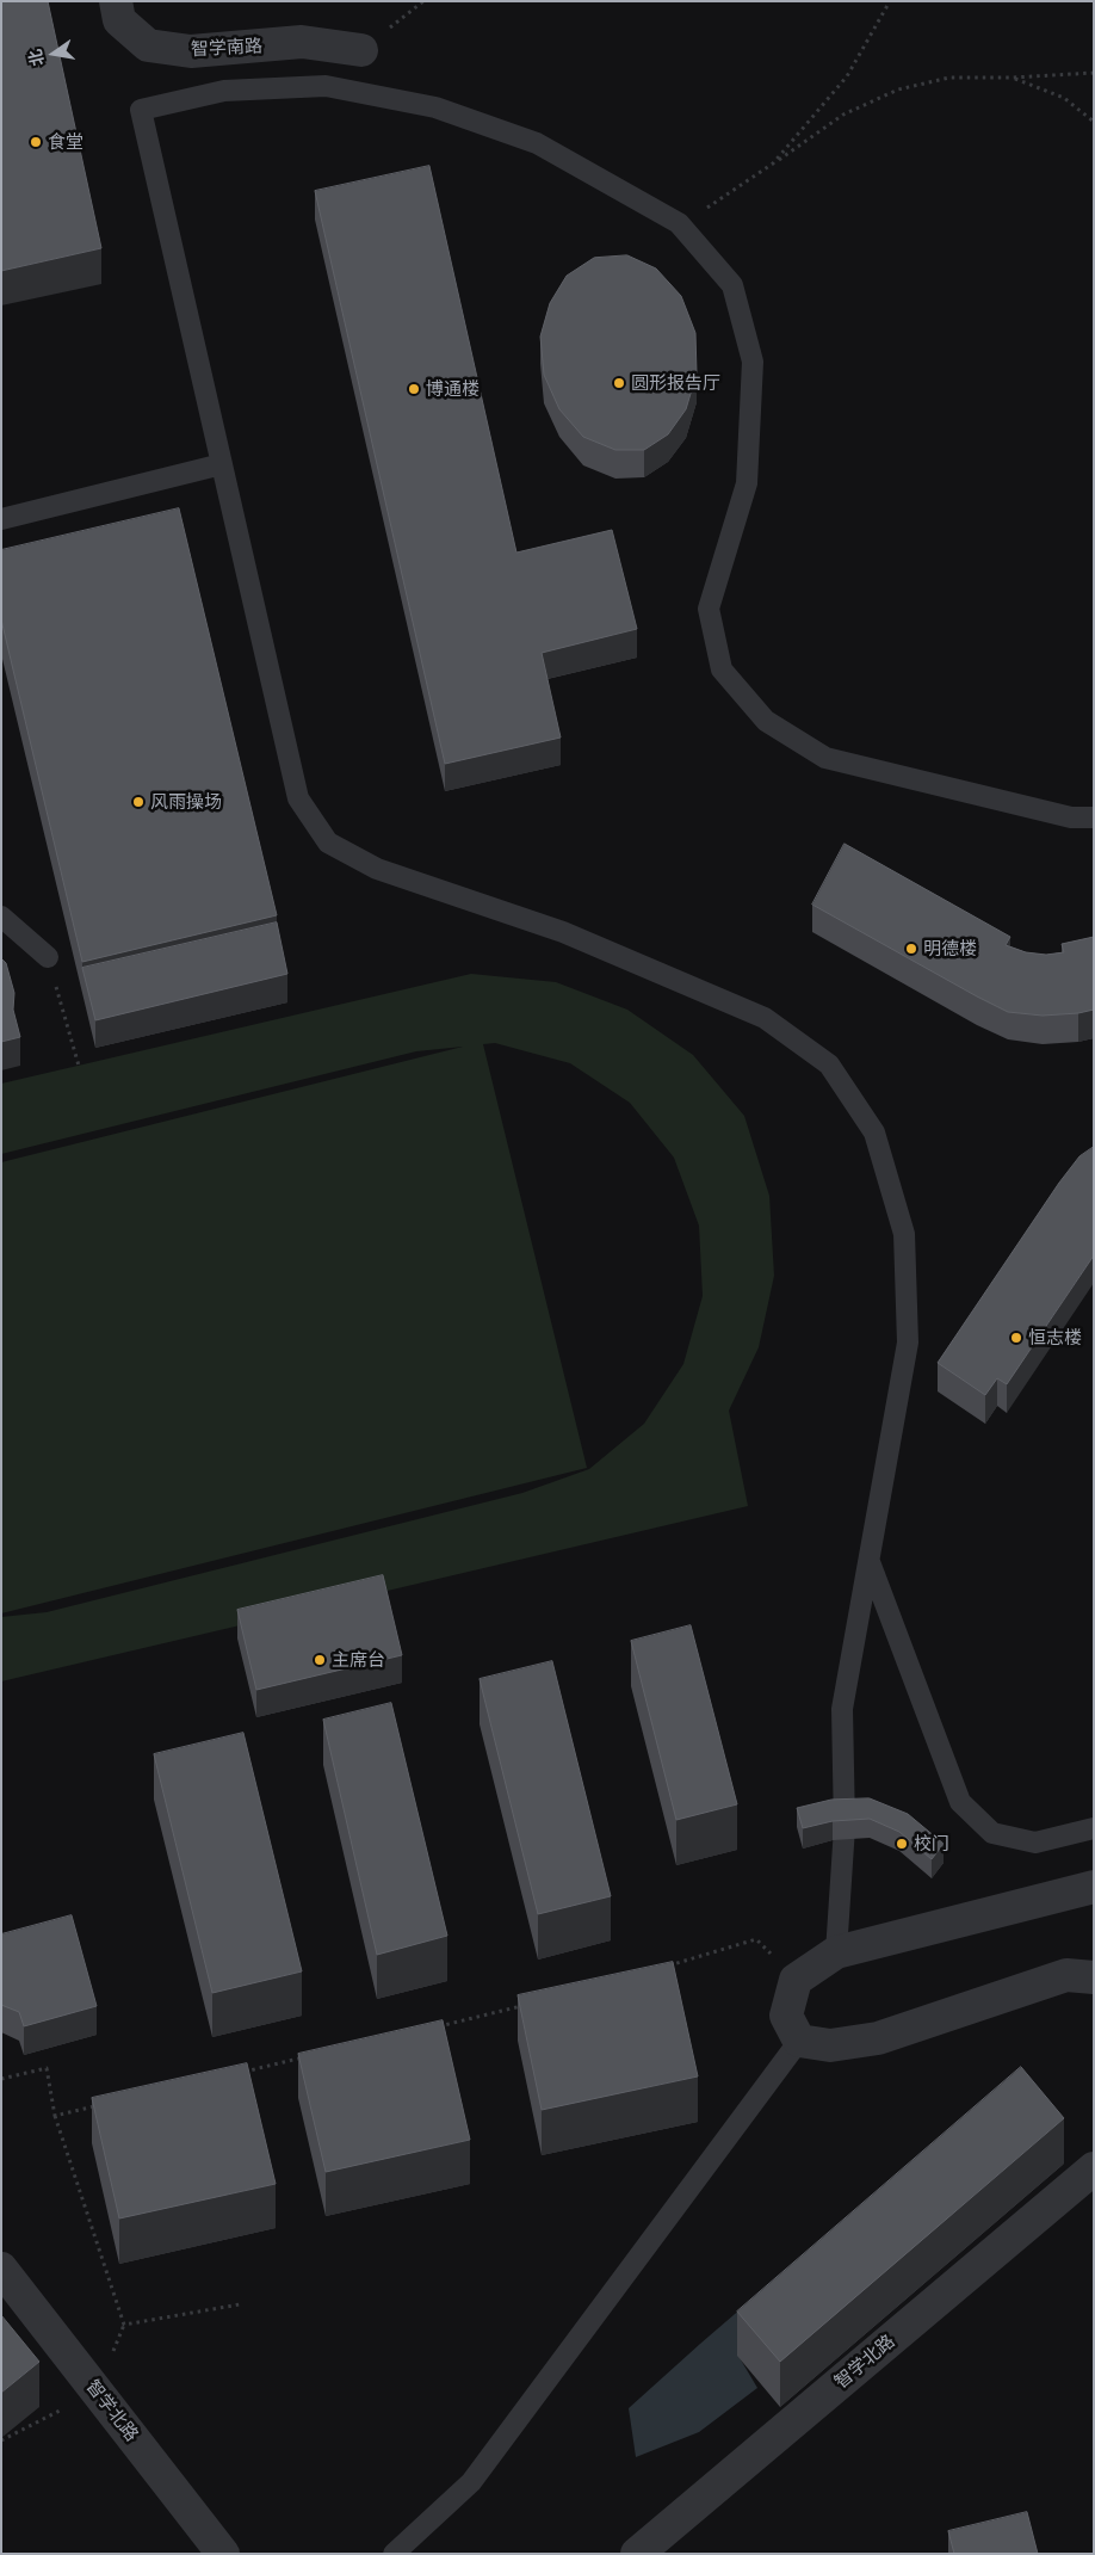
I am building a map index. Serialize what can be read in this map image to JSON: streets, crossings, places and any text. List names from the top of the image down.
{
  "streets": {
    "street": ["智学南路", "智学北路"]
  },
  "places": [
    "食堂",
    "圆形报告厅",
    "博通楼",
    "风雨操场",
    "明德楼",
    "恒志楼",
    "主席台",
    "校门"
  ],
  "north": "left"
}
